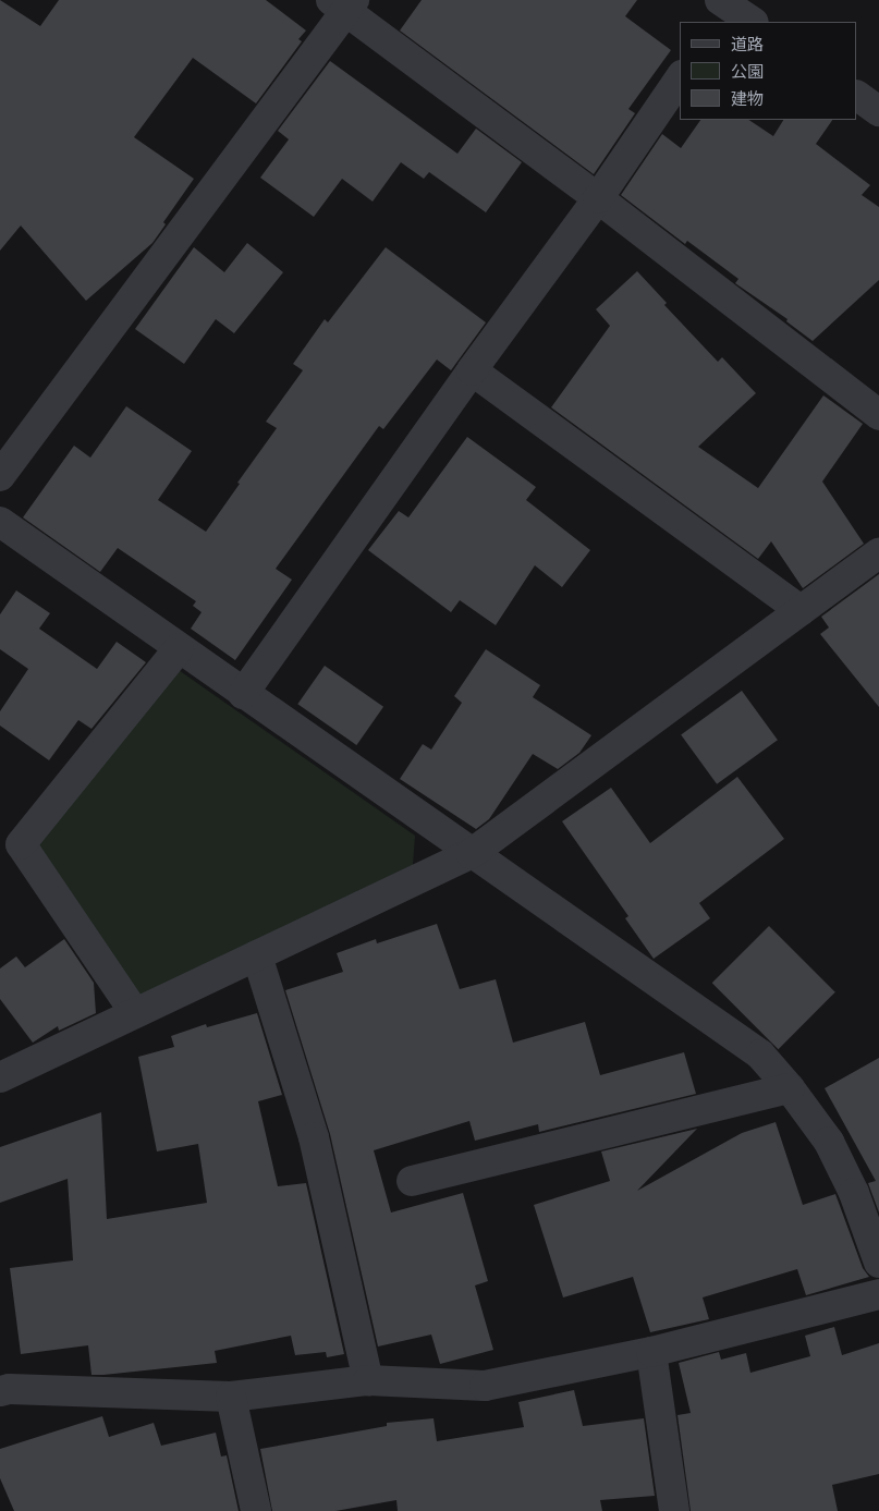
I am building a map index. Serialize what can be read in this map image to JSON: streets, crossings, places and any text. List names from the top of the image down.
{
  "legend": ["道路", "公園", "建物"]
}
